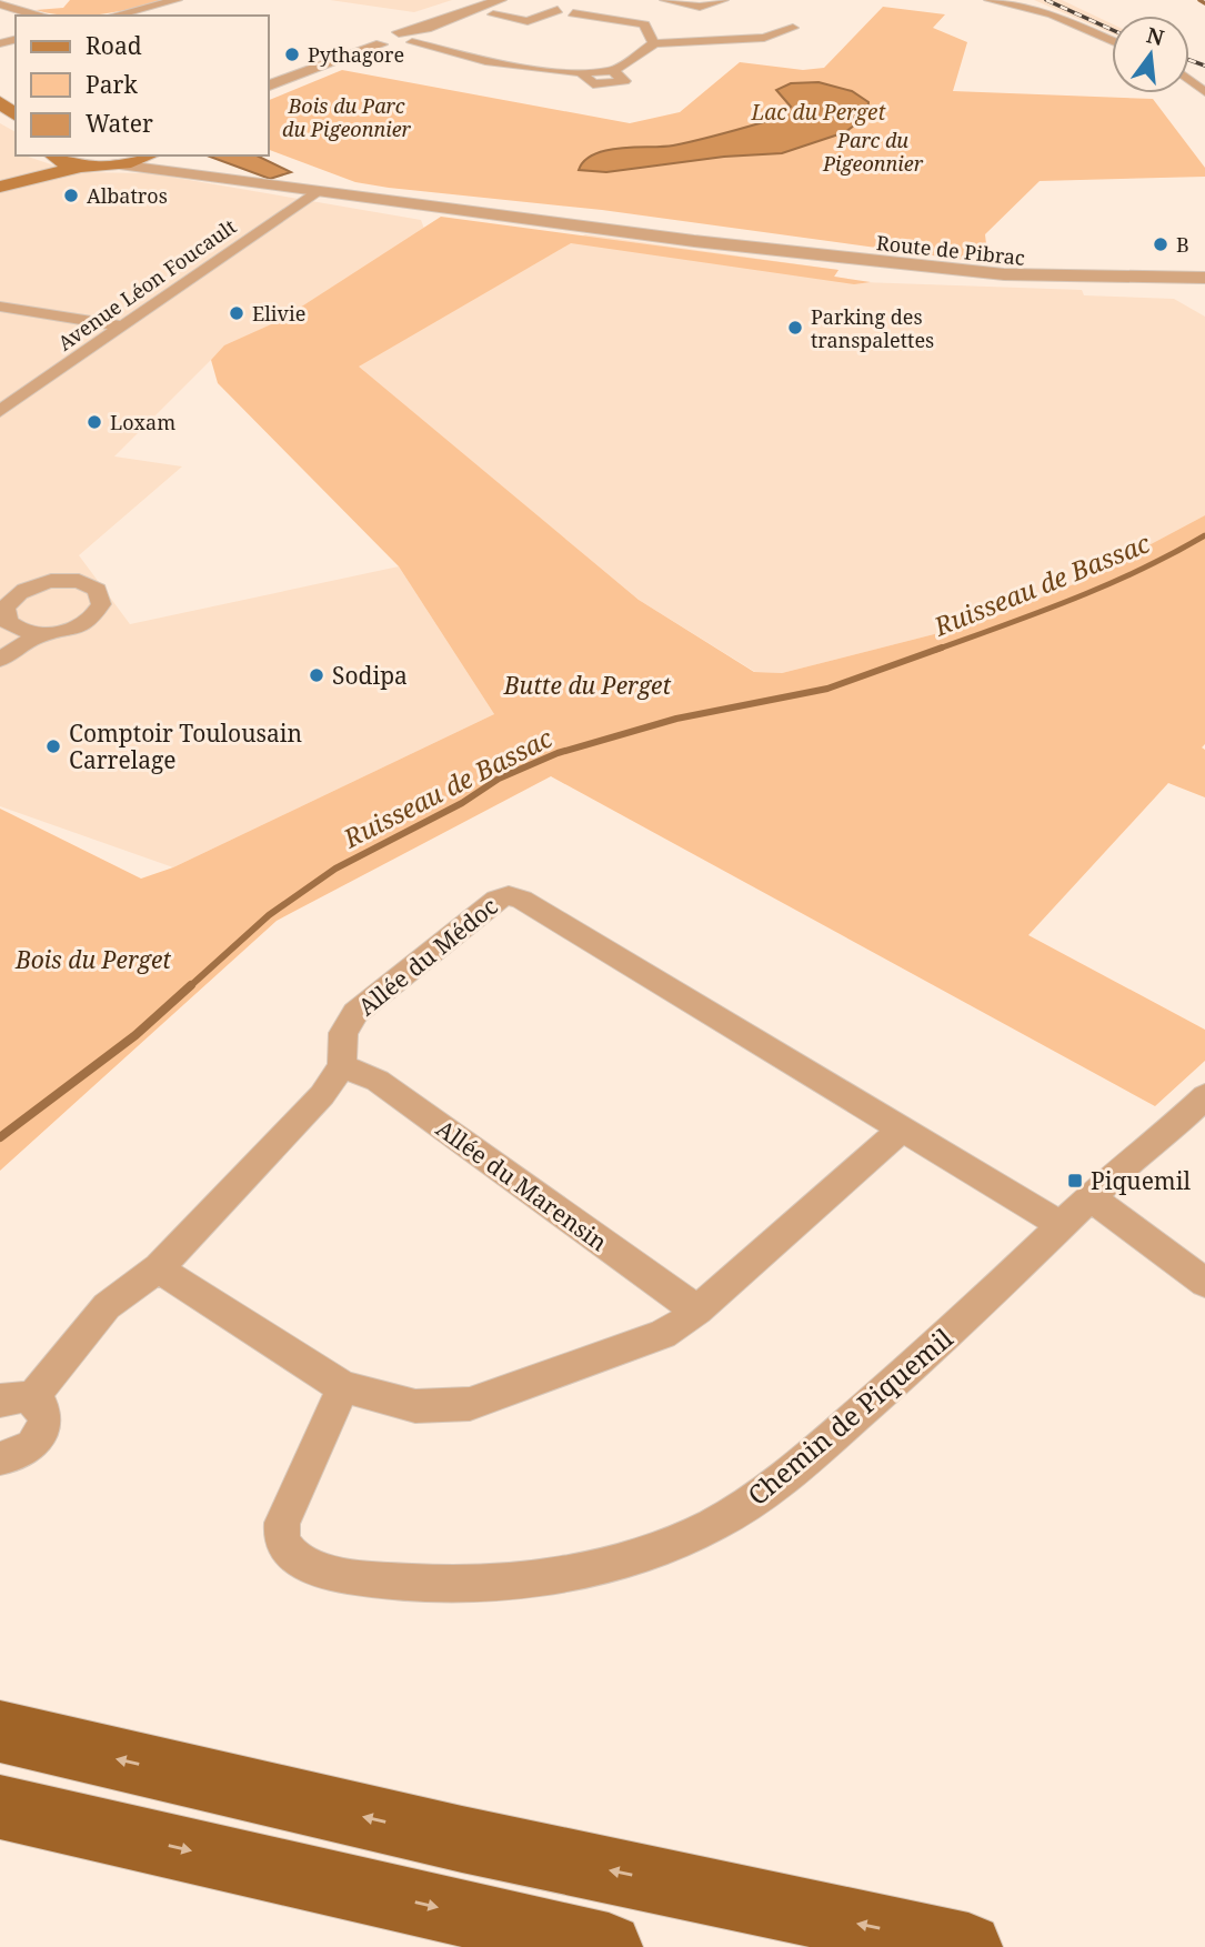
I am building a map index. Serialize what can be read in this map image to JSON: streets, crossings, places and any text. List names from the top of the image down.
{
  "streets": {
    "street": [
      "Route de Pibrac",
      "Avenue Léon Foucault",
      "Allée du Médoc",
      "Allée du Marensin",
      "Chemin de Piquemil"
    ]
  },
  "crossings": [
    ["Route de Pibrac", "Avenue Léon Foucault"],
    ["Allée du Médoc", "Allée du Marensin"],
    ["Allée du Médoc", "Chemin de Piquemil"]
  ],
  "water": ["Lac du Perget", "Ruisseau de Bassac"],
  "parks": [
    "Bois du Parc du Pigeonnier",
    "Parc du Pigeonnier",
    "Butte du Perget",
    "Bois du Perget"
  ],
  "places": {
    "other": [
      "Pythagore",
      "Albatros",
      "B",
      "Elivie",
      "Parking des transpalettes",
      "Loxam",
      "Sodipa",
      "Comptoir Toulousain Carrelage"
    ],
    "transit": ["Piquemil"]
  },
  "legend": ["Road", "Park", "Water"],
  "north": "top"
}
